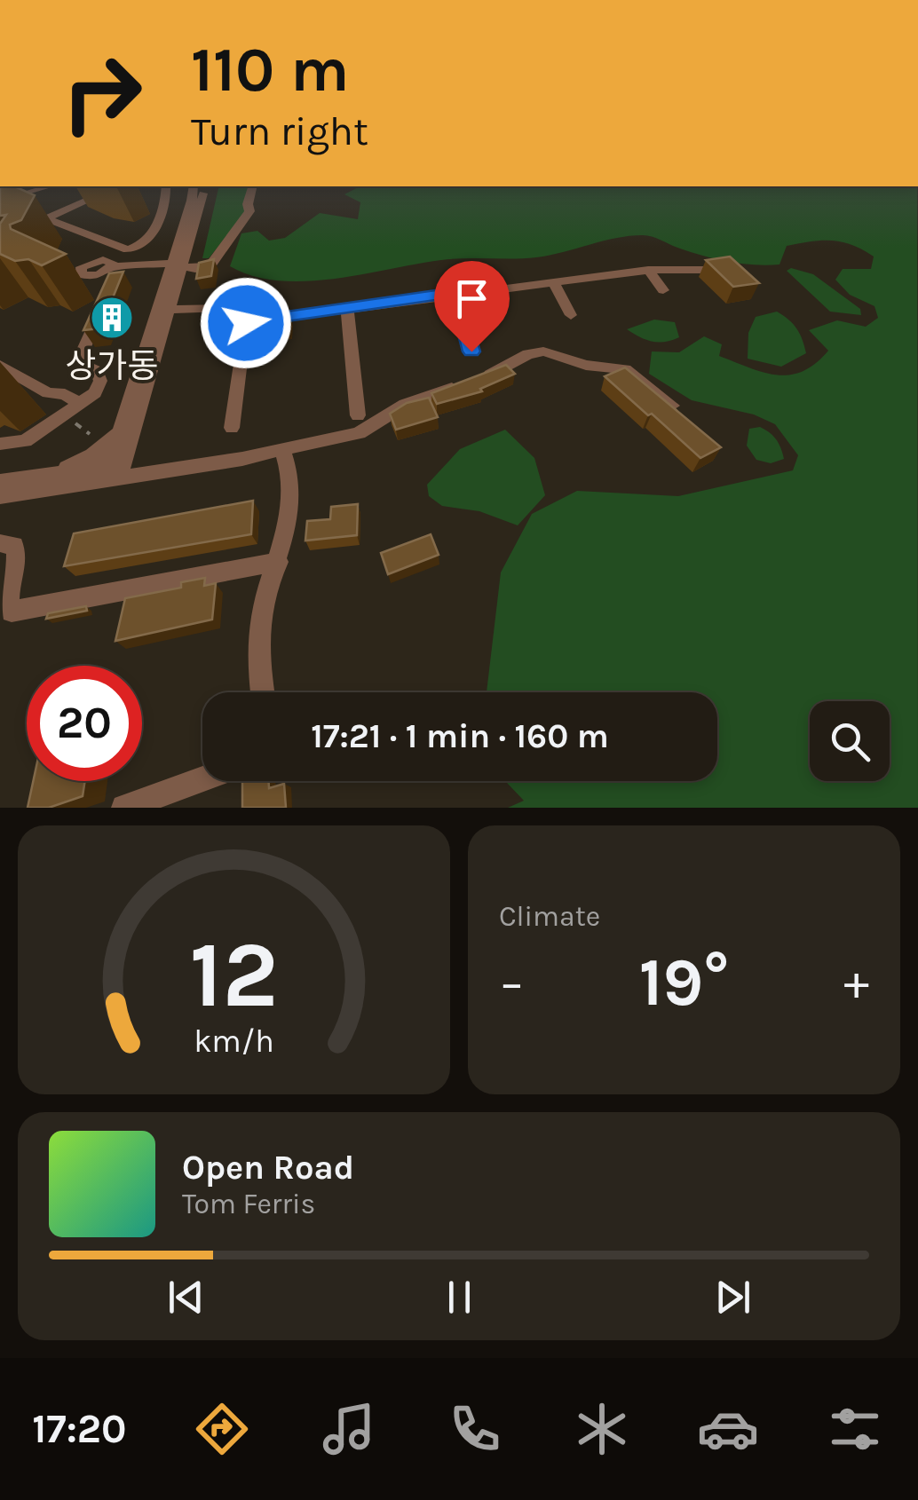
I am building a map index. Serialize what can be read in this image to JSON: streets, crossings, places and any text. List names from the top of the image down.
{
  "places": {
    "building": ["상가동"]
  },
  "page": {
    "turn": ["110 m", "Turn right"],
    "limit": "20",
    "trip": "17:21 · 1 min · 160 m",
    "tile": "Climate",
    "heat": ["−", "19°", "+"],
    "song": ["Open Road", "Tom Ferris"],
    "tabs": "17:20",
    "gauge": ["12", "km/h"]
  }
}
